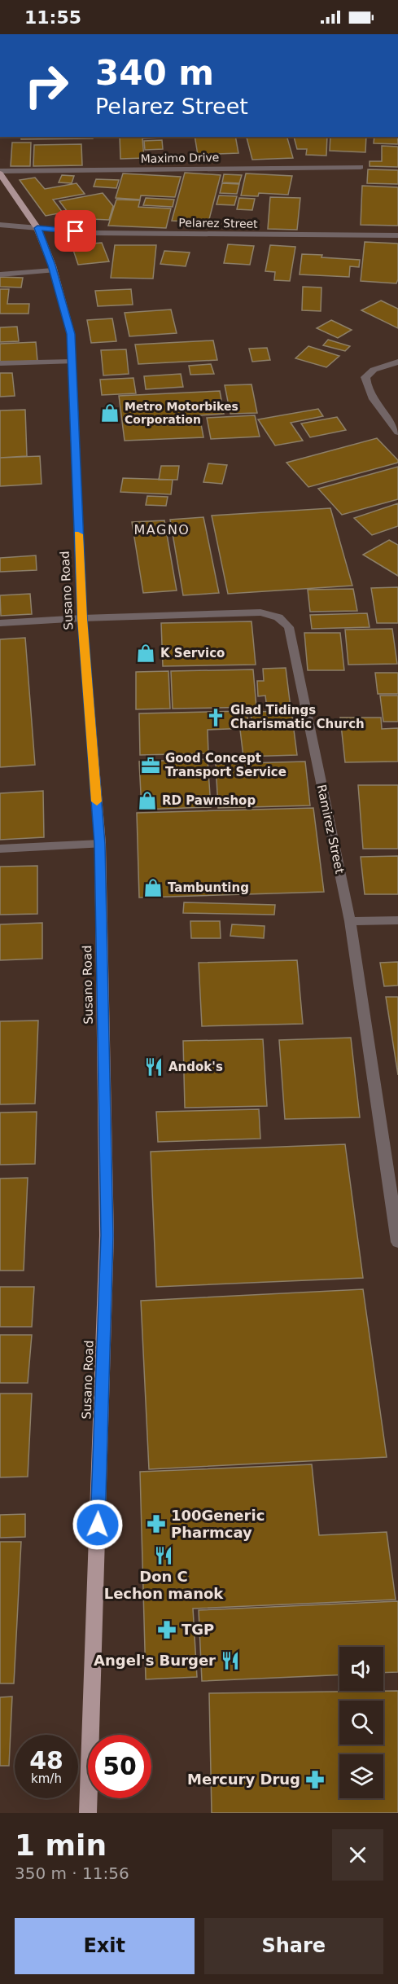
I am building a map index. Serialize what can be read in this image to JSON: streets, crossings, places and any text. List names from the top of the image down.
{
  "streets": {
    "main road": ["Susano Road"],
    "street": ["Maximo Drive", "Pelarez Street", "Ramirez Street"]
  },
  "crossings": [
    ["Maximo Drive", "Susano Road"],
    ["Pelarez Street", "Susano Road"],
    ["Susano Road", "Ramirez Street"]
  ],
  "districts": ["MAGNO"],
  "places": {
    "shop": [
      "Metro Motorbikes Corporation",
      "K Servico",
      "RD Pawnshop",
      "Tambunting"
    ],
    "church": ["Glad Tidings Charismatic Church"],
    "office": ["Good Concept Transport Service"],
    "restaurant": ["Andok's", "Don C Lechon manok", "Angel's Burger"],
    "pharmacy": ["100Generic Pharmcay", "TGP", "Mercury Drug"]
  },
  "page": {
    "status": "11:55",
    "turn": ["340 m", "Pelarez Street"],
    "speed": "48 km/h",
    "limit": "50",
    "heading": ["1 min", "350 m · 11:56"],
    "buttons": ["Exit", "Share"]
  }
}
